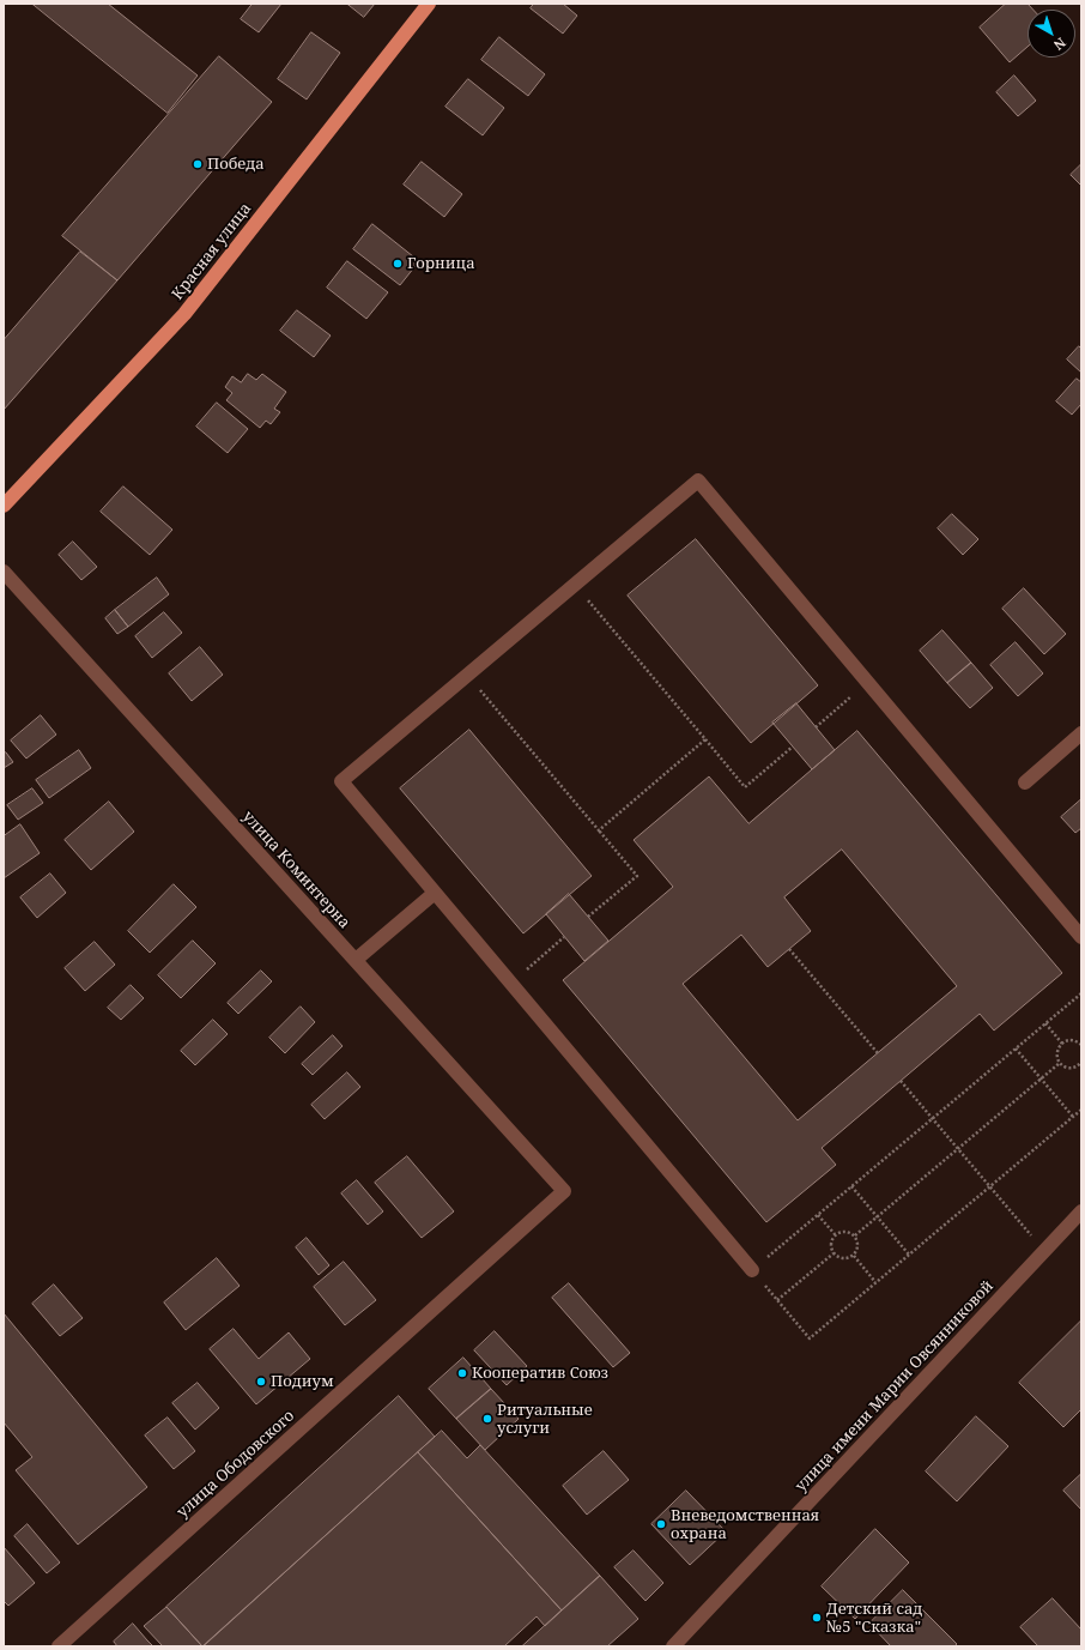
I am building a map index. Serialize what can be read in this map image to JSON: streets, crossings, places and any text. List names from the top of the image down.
{
  "streets": {
    "main road": ["Красная улица"],
    "street": ["улица Коминтерна", "улица имени Марии Овсянниковой", "улица Ободовского"]
  },
  "crossings": [
    ["улица Коминтерна", "улица Ободовского"]
  ],
  "places": [
    "Победа",
    "Горница",
    "Кооператив Союз",
    "Подиум",
    "Ритуальные услуги",
    "Вневедомственная охрана",
    "Детский сад №5 \"Сказка\""
  ],
  "north": "bottom right"
}
